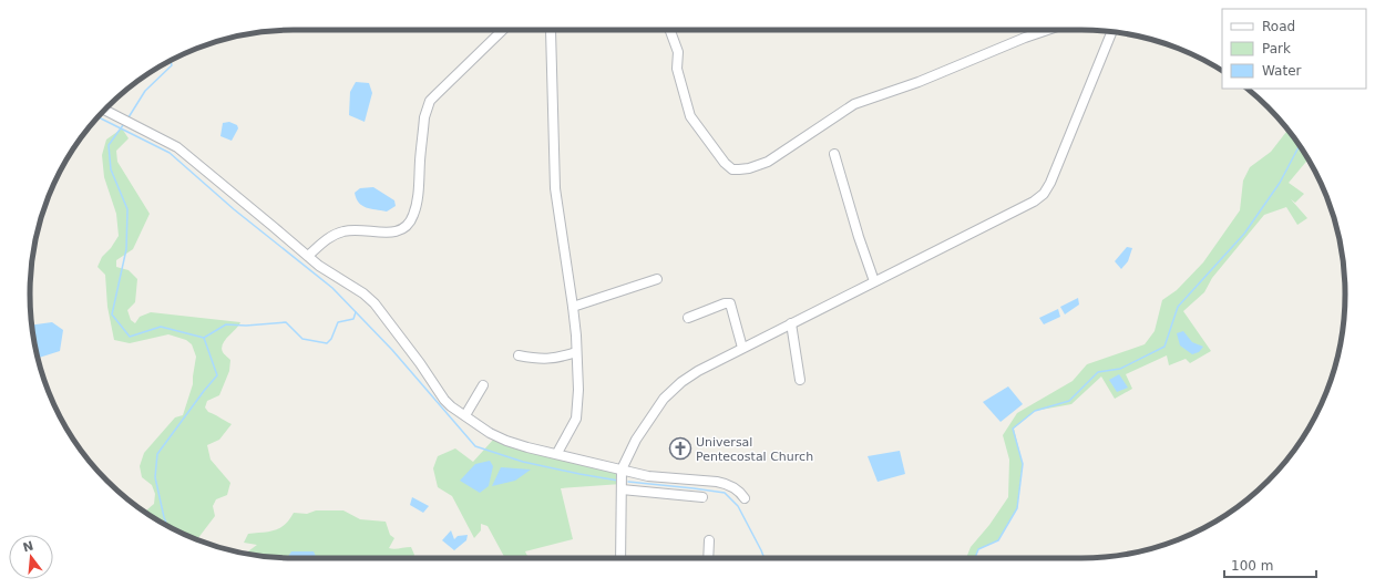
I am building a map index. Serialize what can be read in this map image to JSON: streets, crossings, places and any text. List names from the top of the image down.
{
  "places": {
    "church": ["Universal Pentecostal Church"]
  },
  "legend": ["Road", "Park", "Water"],
  "scale_bar": "100 m",
  "north": "top"
}
